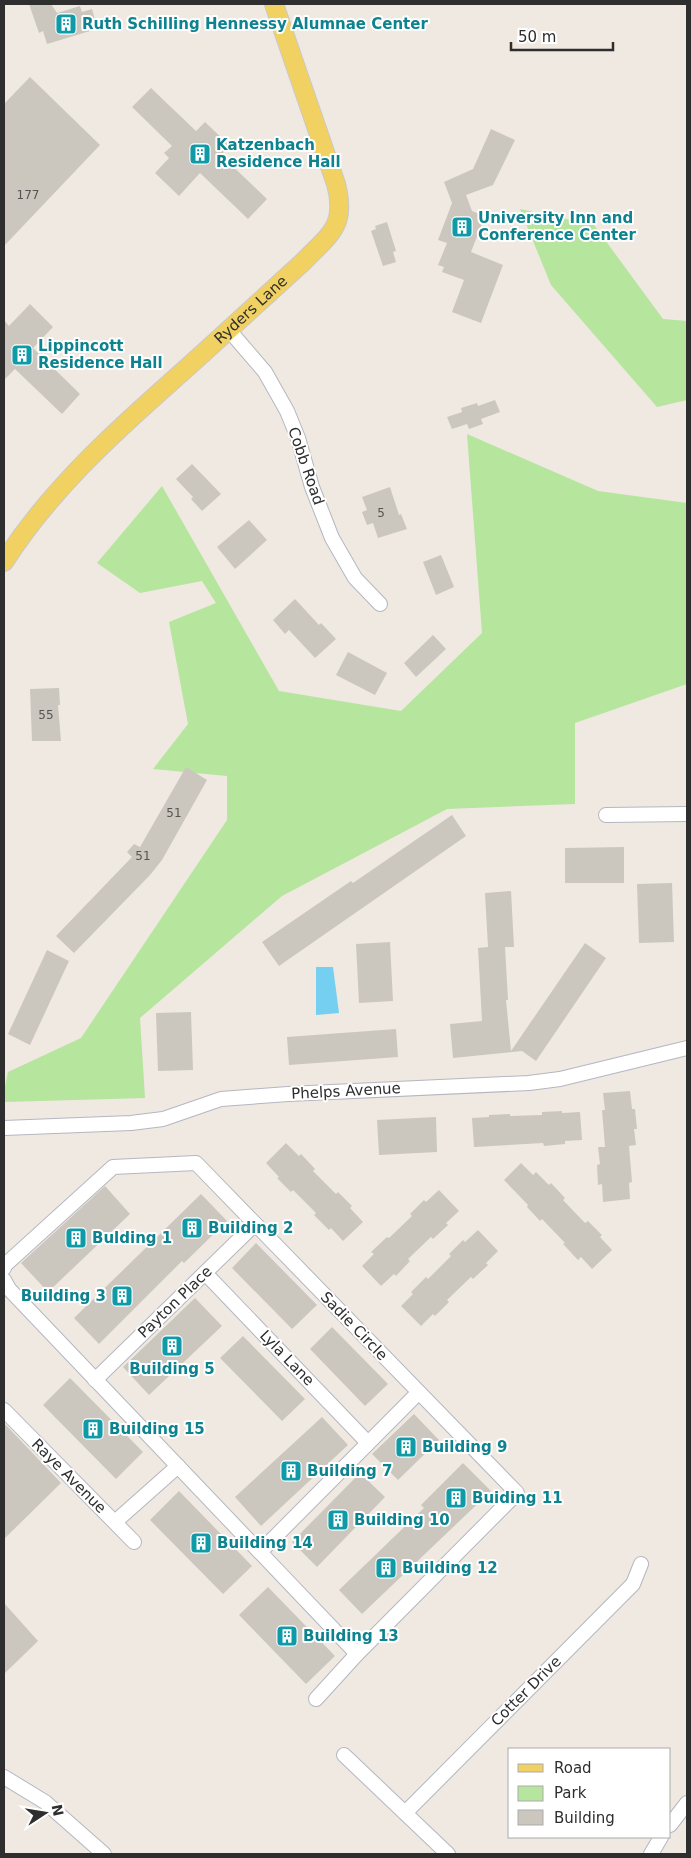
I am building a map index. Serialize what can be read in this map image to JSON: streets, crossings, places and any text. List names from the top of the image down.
{
  "streets": {
    "main road": ["Ryders Lane"],
    "street": [
      "Cobb Road",
      "Phelps Avenue",
      "Payton Place",
      "Sadie Circle",
      "Lyla Lane",
      "Raye Avenue",
      "Cotter Drive"
    ]
  },
  "crossings": [
    ["Ryders Lane", "Cobb Road"],
    ["Payton Place", "Sadie Circle"],
    ["Payton Place", "Lyla Lane"]
  ],
  "places": {
    "building": [
      "Ruth Schilling Hennessy Alumnae Center",
      "Katzenbach Residence Hall",
      "University Inn and Conference Center",
      "Lippincott Residence Hall",
      "Building 2",
      "Bulding 1",
      "Building 3",
      "Building 5",
      "Building 15",
      "Building 9",
      "Building 7",
      "Buiding 11",
      "Building 10",
      "Building 14",
      "Building 12",
      "Building 13"
    ]
  },
  "house_numbers": [
    "177",
    "5",
    "55",
    "51",
    "51"
  ],
  "legend": ["Road", "Park", "Building"],
  "scale_bar": "50 m",
  "north": "right"
}
